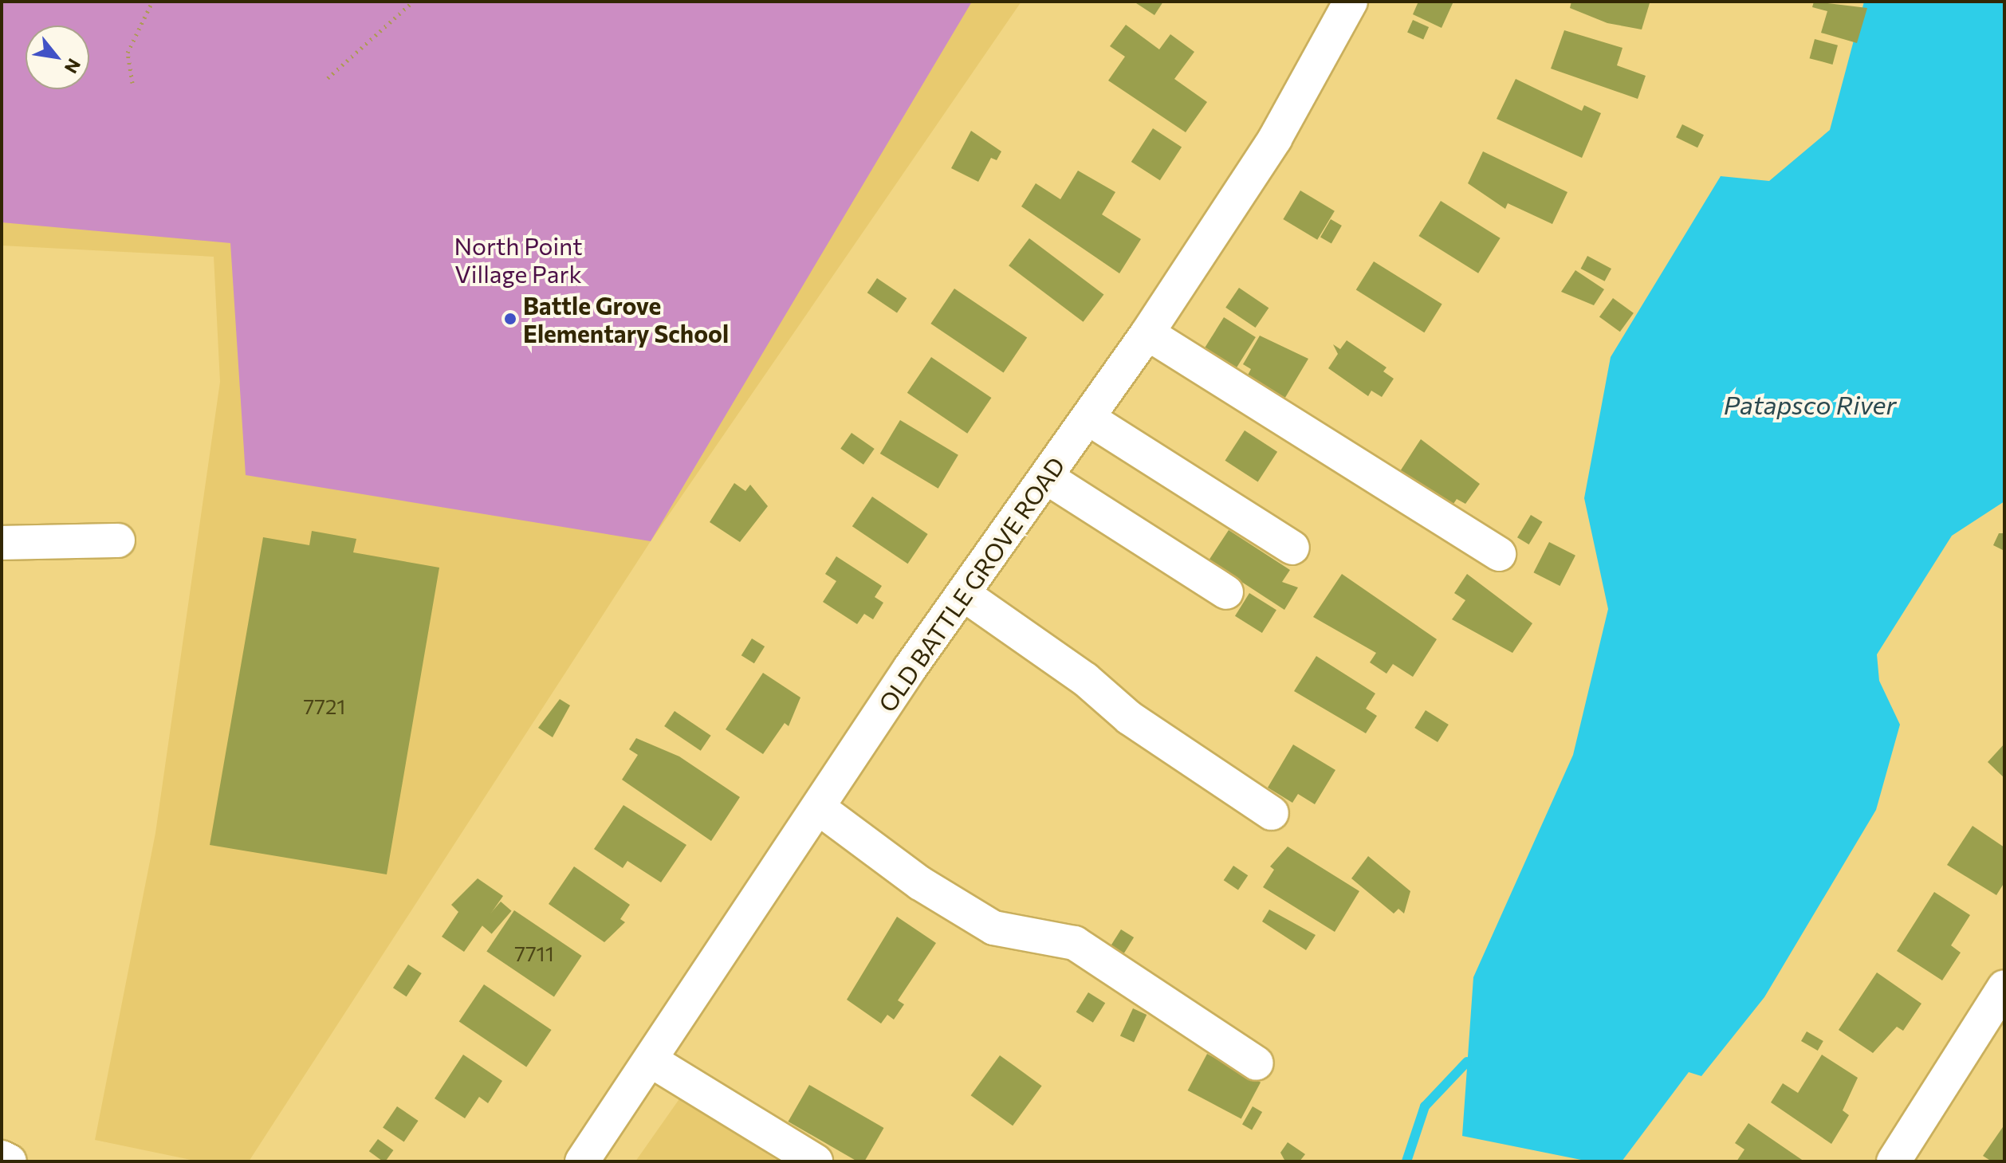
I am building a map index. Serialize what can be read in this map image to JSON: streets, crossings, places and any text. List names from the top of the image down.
{
  "streets": {
    "street": ["OLD BATTLE GROVE ROAD"]
  },
  "water": ["Patapsco River"],
  "parks": ["North Point Village Park"],
  "places": ["Battle Grove Elementary School"],
  "house_numbers": ["7721", "7711"],
  "north": "bottom right"
}
